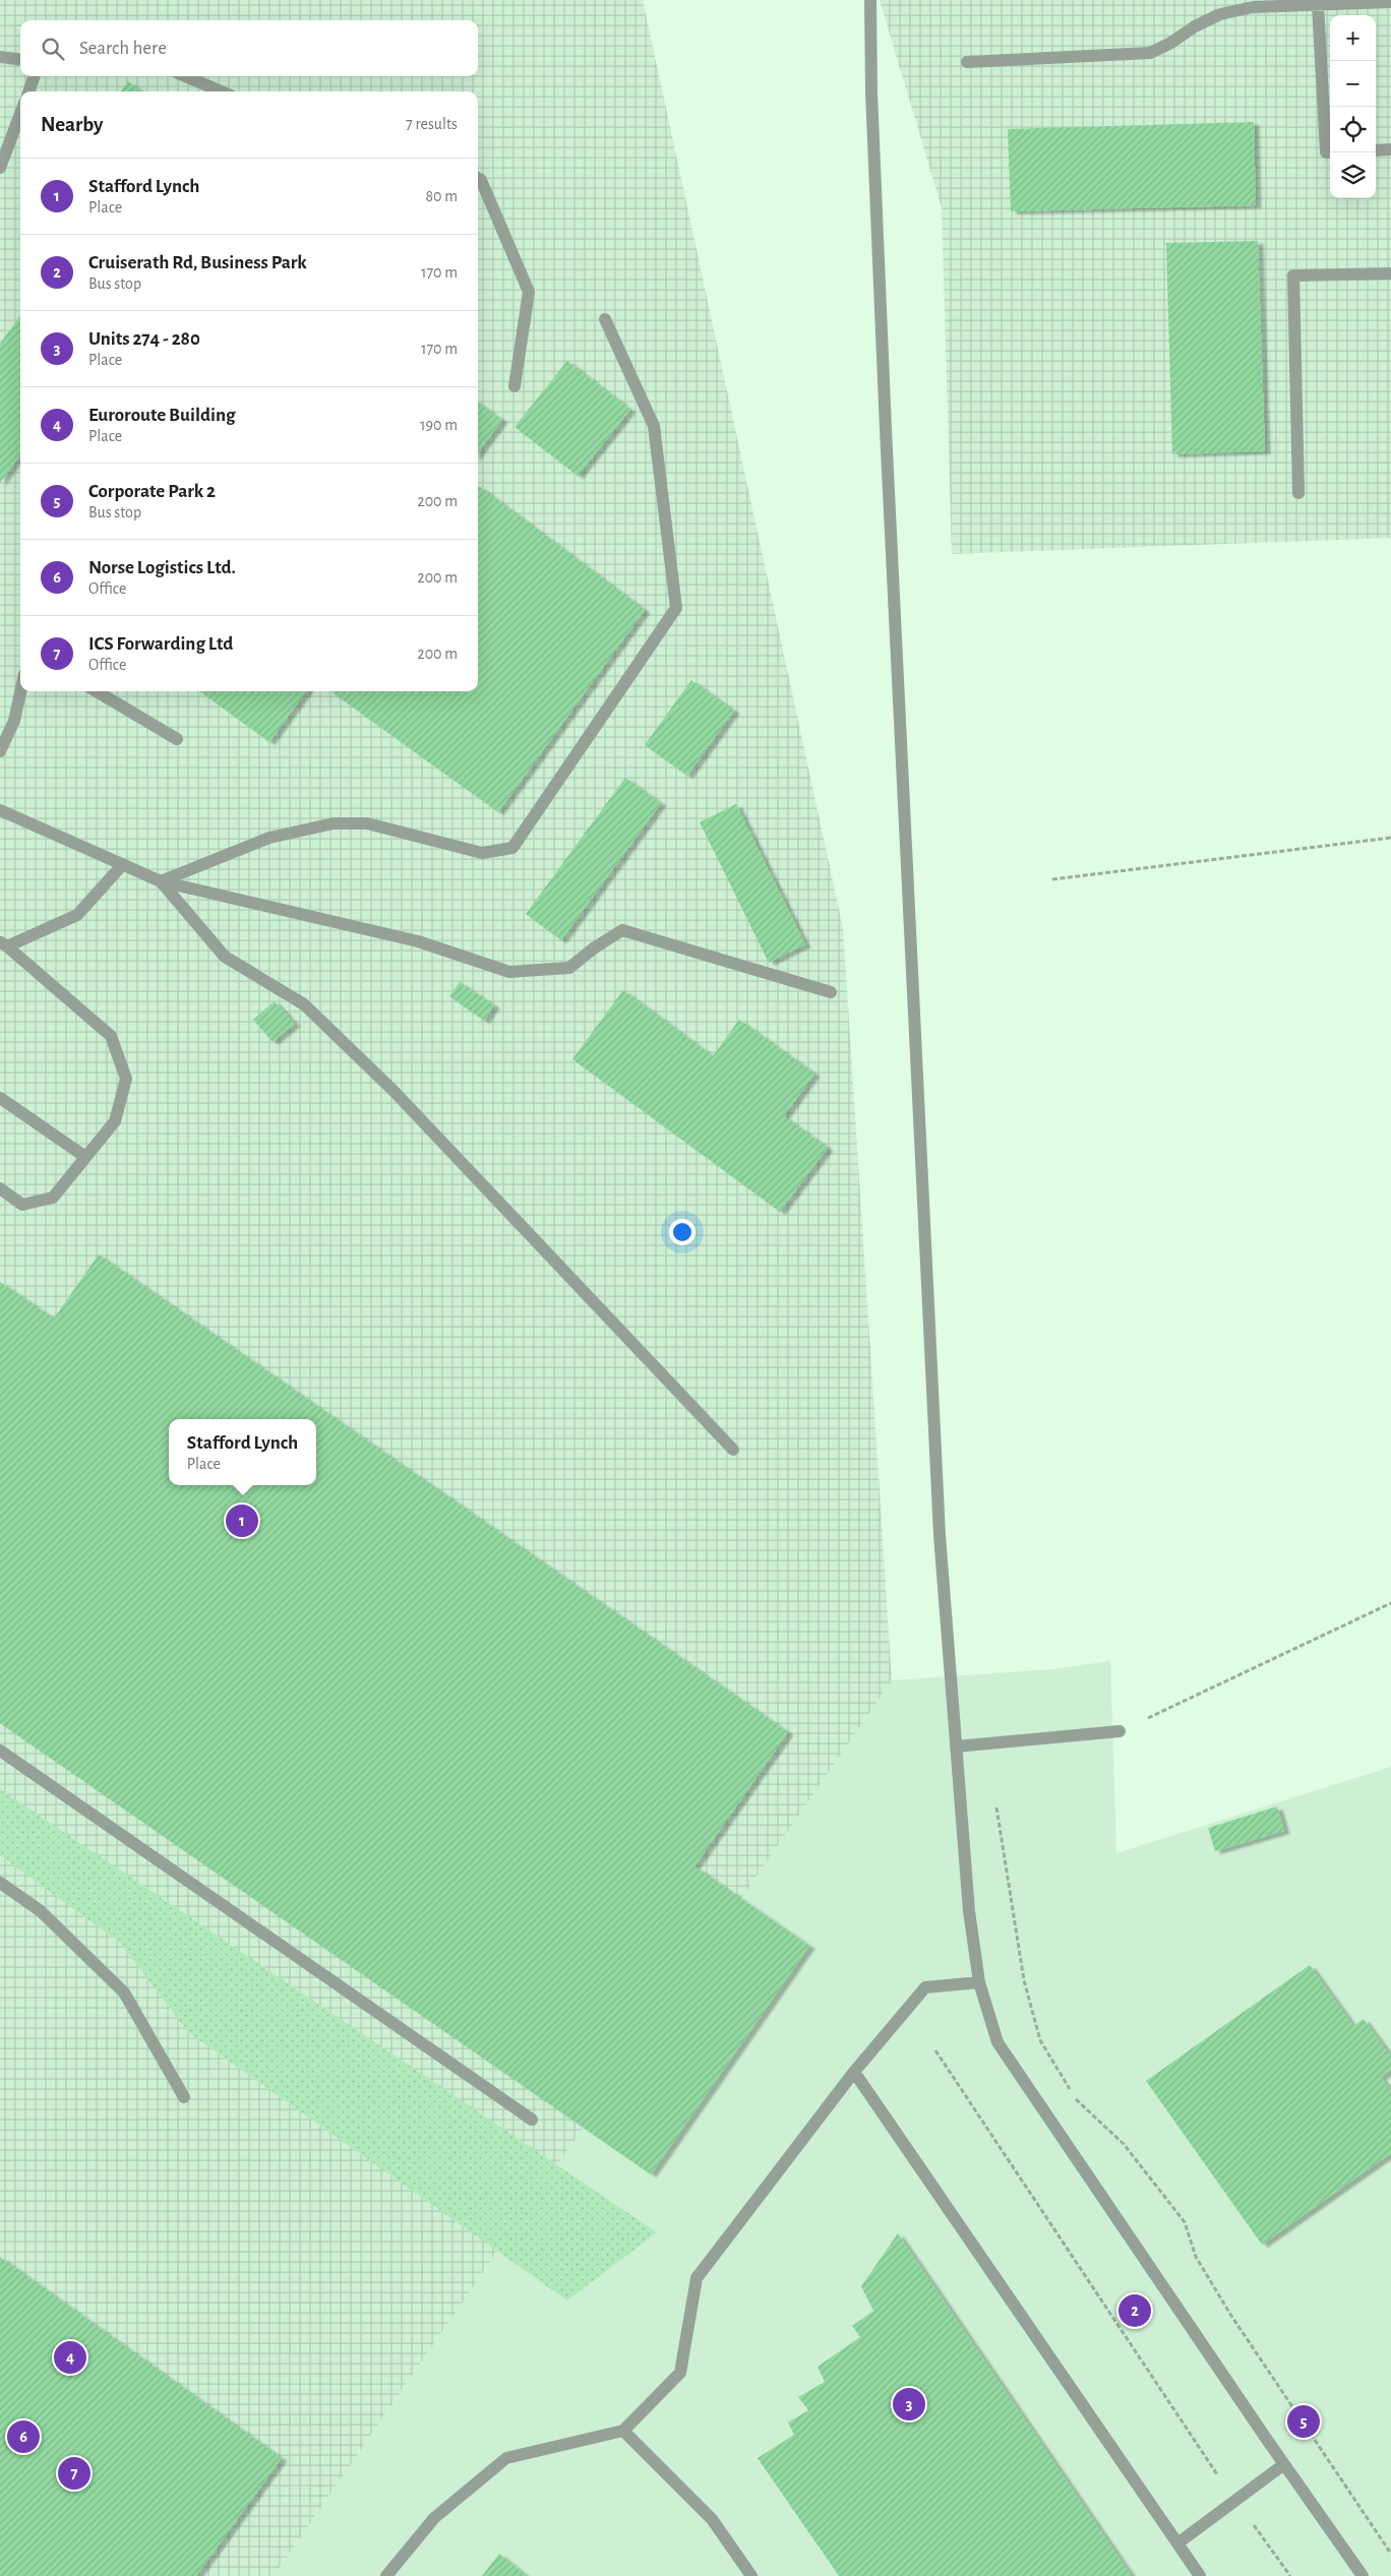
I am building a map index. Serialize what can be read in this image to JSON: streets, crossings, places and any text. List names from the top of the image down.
{
  "page": {
    "map_buttons": ["+", "−"],
    "search": "Search here",
    "heading": ["Nearby", "7 results"],
    "list": [
      {
        "mark": "1",
        "name": "Stafford Lynch",
        "note": "Place",
        "value": "80 m"
      },
      {
        "mark": "2",
        "name": "Cruiserath Rd, Business Park",
        "note": "Bus stop",
        "value": "170 m"
      },
      {
        "mark": "3",
        "name": "Units 274 - 280",
        "note": "Place",
        "value": "170 m"
      },
      {
        "mark": "4",
        "name": "Euroroute Building",
        "note": "Place",
        "value": "190 m"
      },
      {
        "mark": "5",
        "name": "Corporate Park 2",
        "note": "Bus stop",
        "value": "200 m"
      },
      {
        "mark": "6",
        "name": "Norse Logistics Ltd.",
        "note": "Office",
        "value": "200 m"
      },
      {
        "mark": "7",
        "name": "ICS Forwarding Ltd",
        "note": "Office",
        "value": "200 m"
      }
    ],
    "popup": ["Stafford Lynch", "Place"],
    "pins": [
      "1",
      "2",
      "4",
      "3",
      "5",
      "6",
      "7"
    ]
  }
}
